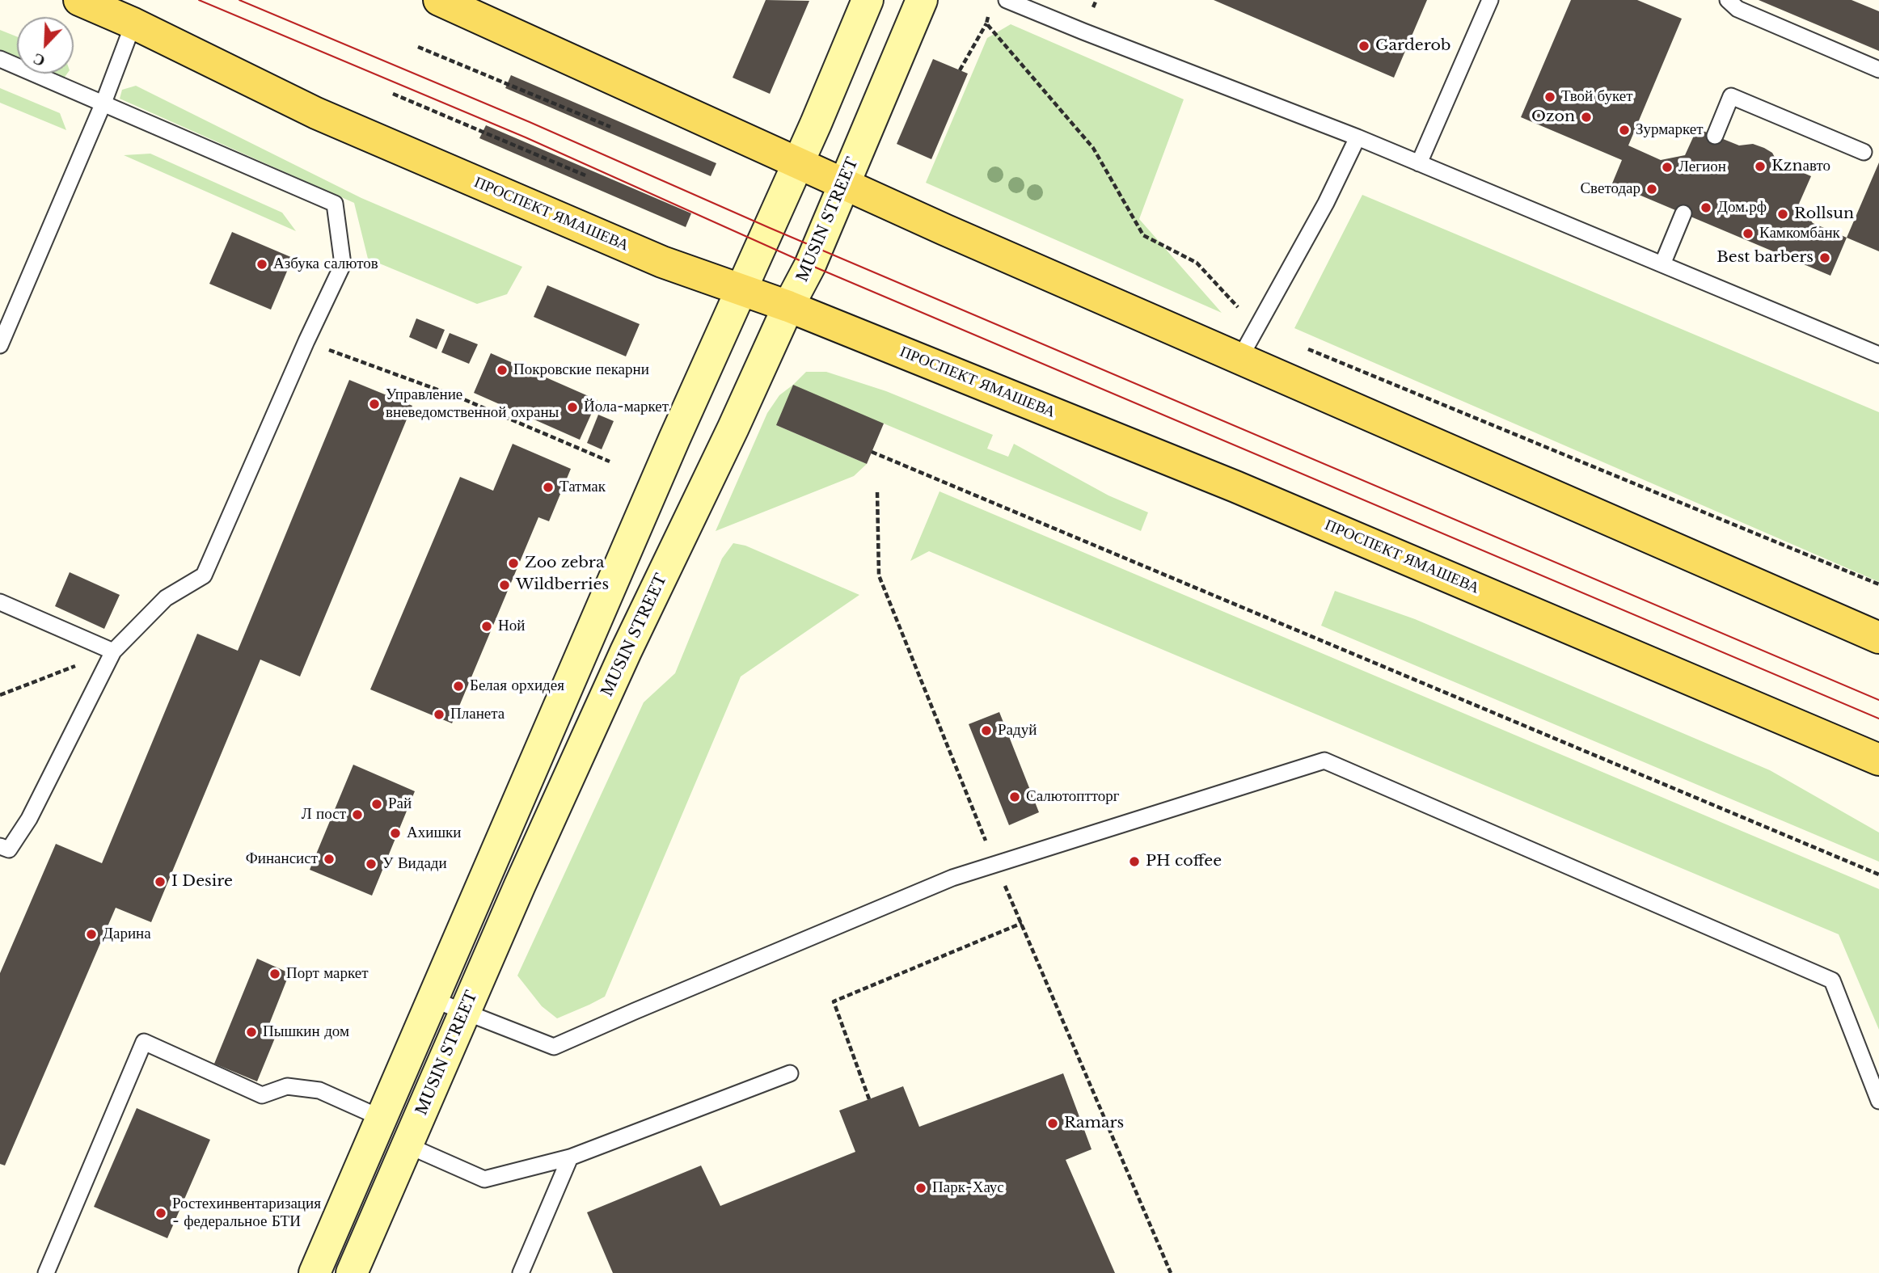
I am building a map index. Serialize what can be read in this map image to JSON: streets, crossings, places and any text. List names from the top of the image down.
{
  "streets": {
    "main road": ["ПРОСПЕКТ ЯМАШЕВА"],
    "street": ["MUSIN STREET"]
  },
  "crossings": [
    ["ПРОСПЕКТ ЯМАШЕВА", "MUSIN STREET"]
  ],
  "places": [
    "Garderob",
    "Твой букет",
    "Ozon",
    "Зурмаркет",
    "Kznавто",
    "Легион",
    "Светодар",
    "Дом.рф",
    "Rollsun",
    "Камкомбанк",
    "Best barbers",
    "Азбука салютов",
    "Покровские пекарни",
    "Управление вневедомственной охраны",
    "Йола-маркет",
    "Татмак",
    "Zoo zebra",
    "Wildberries",
    "Ной",
    "Белая орхидея",
    "Планета",
    "Радуй",
    "Салютоптторг",
    "Рай",
    "Л пост",
    "Ахишки",
    "Финансист",
    "PH coffee",
    "У Видади",
    "I Desire",
    "Дарина",
    "Порт маркет",
    "Пышкин дом",
    "Ramars",
    "Парк-Хаус",
    "Ростехинвентаризация - федеральное БТИ"
  ],
  "north": "bottom left"
}
